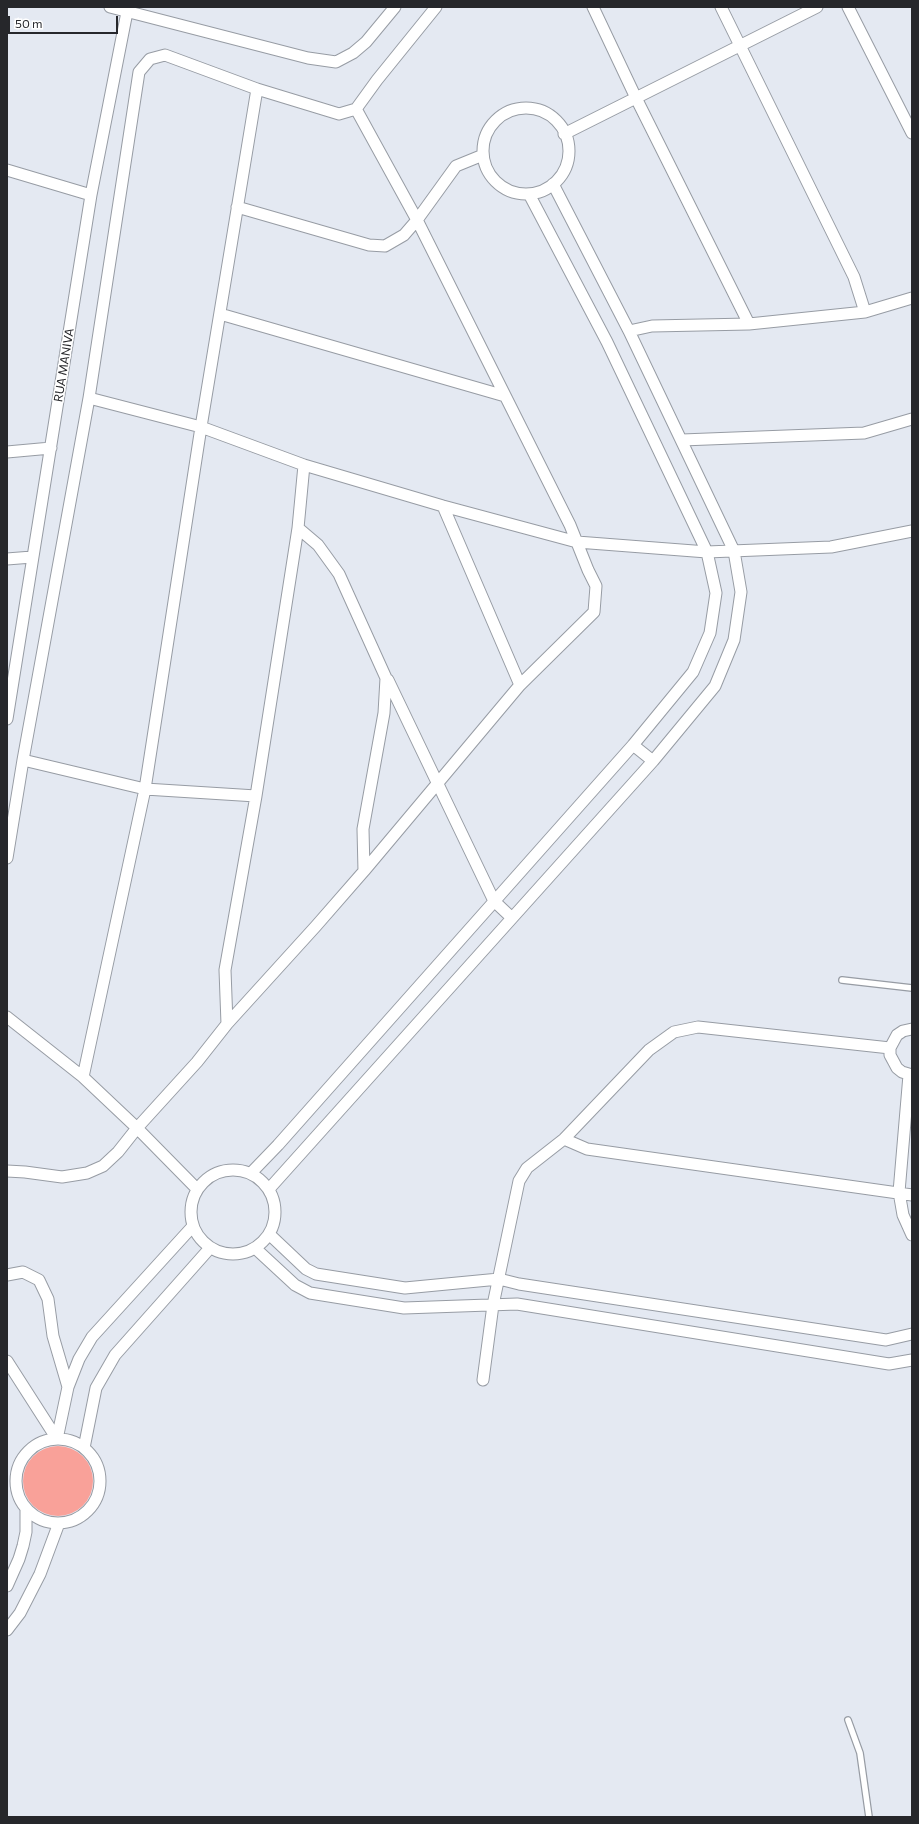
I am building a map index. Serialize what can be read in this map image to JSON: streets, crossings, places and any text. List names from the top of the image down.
{
  "streets": {
    "street": ["RUA MANIVA"]
  },
  "scale_bar": "50 m"
}
